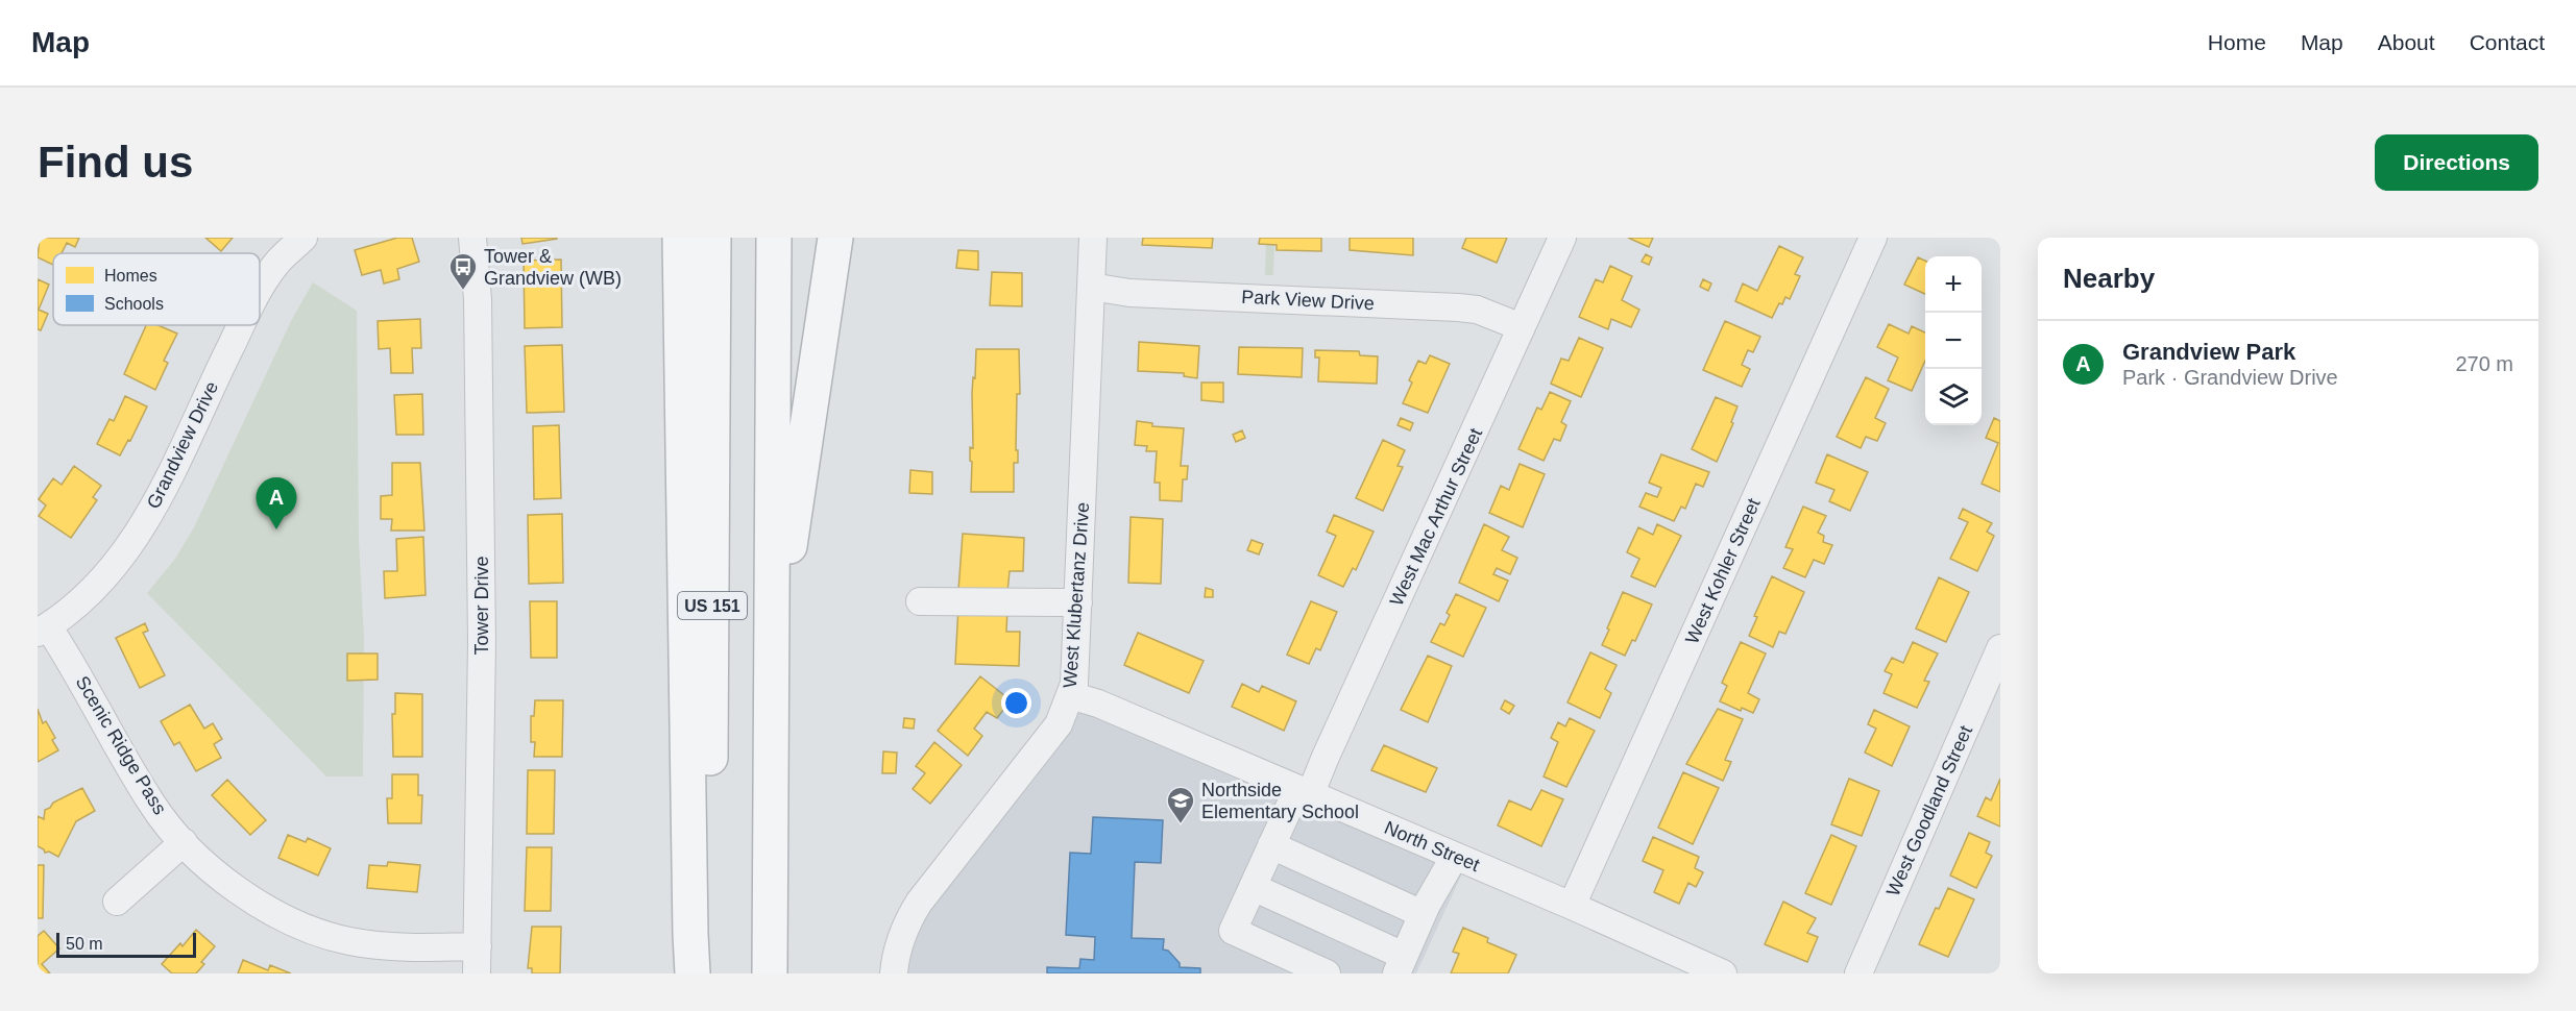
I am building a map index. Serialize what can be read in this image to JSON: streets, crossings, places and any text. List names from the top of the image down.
{
  "streets": {
    "highway": ["US 151"],
    "street": [
      "Park View Drive",
      "Grandview Drive",
      "West Mac Arthur Street",
      "West Kohler Street",
      "West Klubertanz Drive",
      "Tower Drive",
      "Scenic Ridge Pass",
      "West Goodland Street",
      "North Street"
    ]
  },
  "crossings": [
    ["Park View Drive", "West Mac Arthur Street"],
    ["Park View Drive", "West Klubertanz Drive"],
    ["Grandview Drive", "Scenic Ridge Pass"],
    ["West Mac Arthur Street", "North Street"],
    ["West Kohler Street", "North Street"],
    ["West Klubertanz Drive", "North Street"],
    ["Tower Drive", "Scenic Ridge Pass"]
  ],
  "places": {
    "bus stop": ["Tower & Grandview (WB)"],
    "school or university": ["Northside Elementary School"]
  },
  "legend": ["Homes", "Schools"],
  "scale_bar": "50 m",
  "page": {
    "header": "Map",
    "nav": [
      "Home",
      "Map",
      "About",
      "Contact"
    ],
    "buttons": "Directions",
    "title": "Find us",
    "heading": "Nearby",
    "map_buttons": ["+", "−"],
    "list": [
      {
        "mark": "A",
        "name": "Grandview Park",
        "note": "Park · Grandview Drive",
        "value": "270 m"
      }
    ],
    "pins": "A",
    "scale": "50 m"
  }
}
